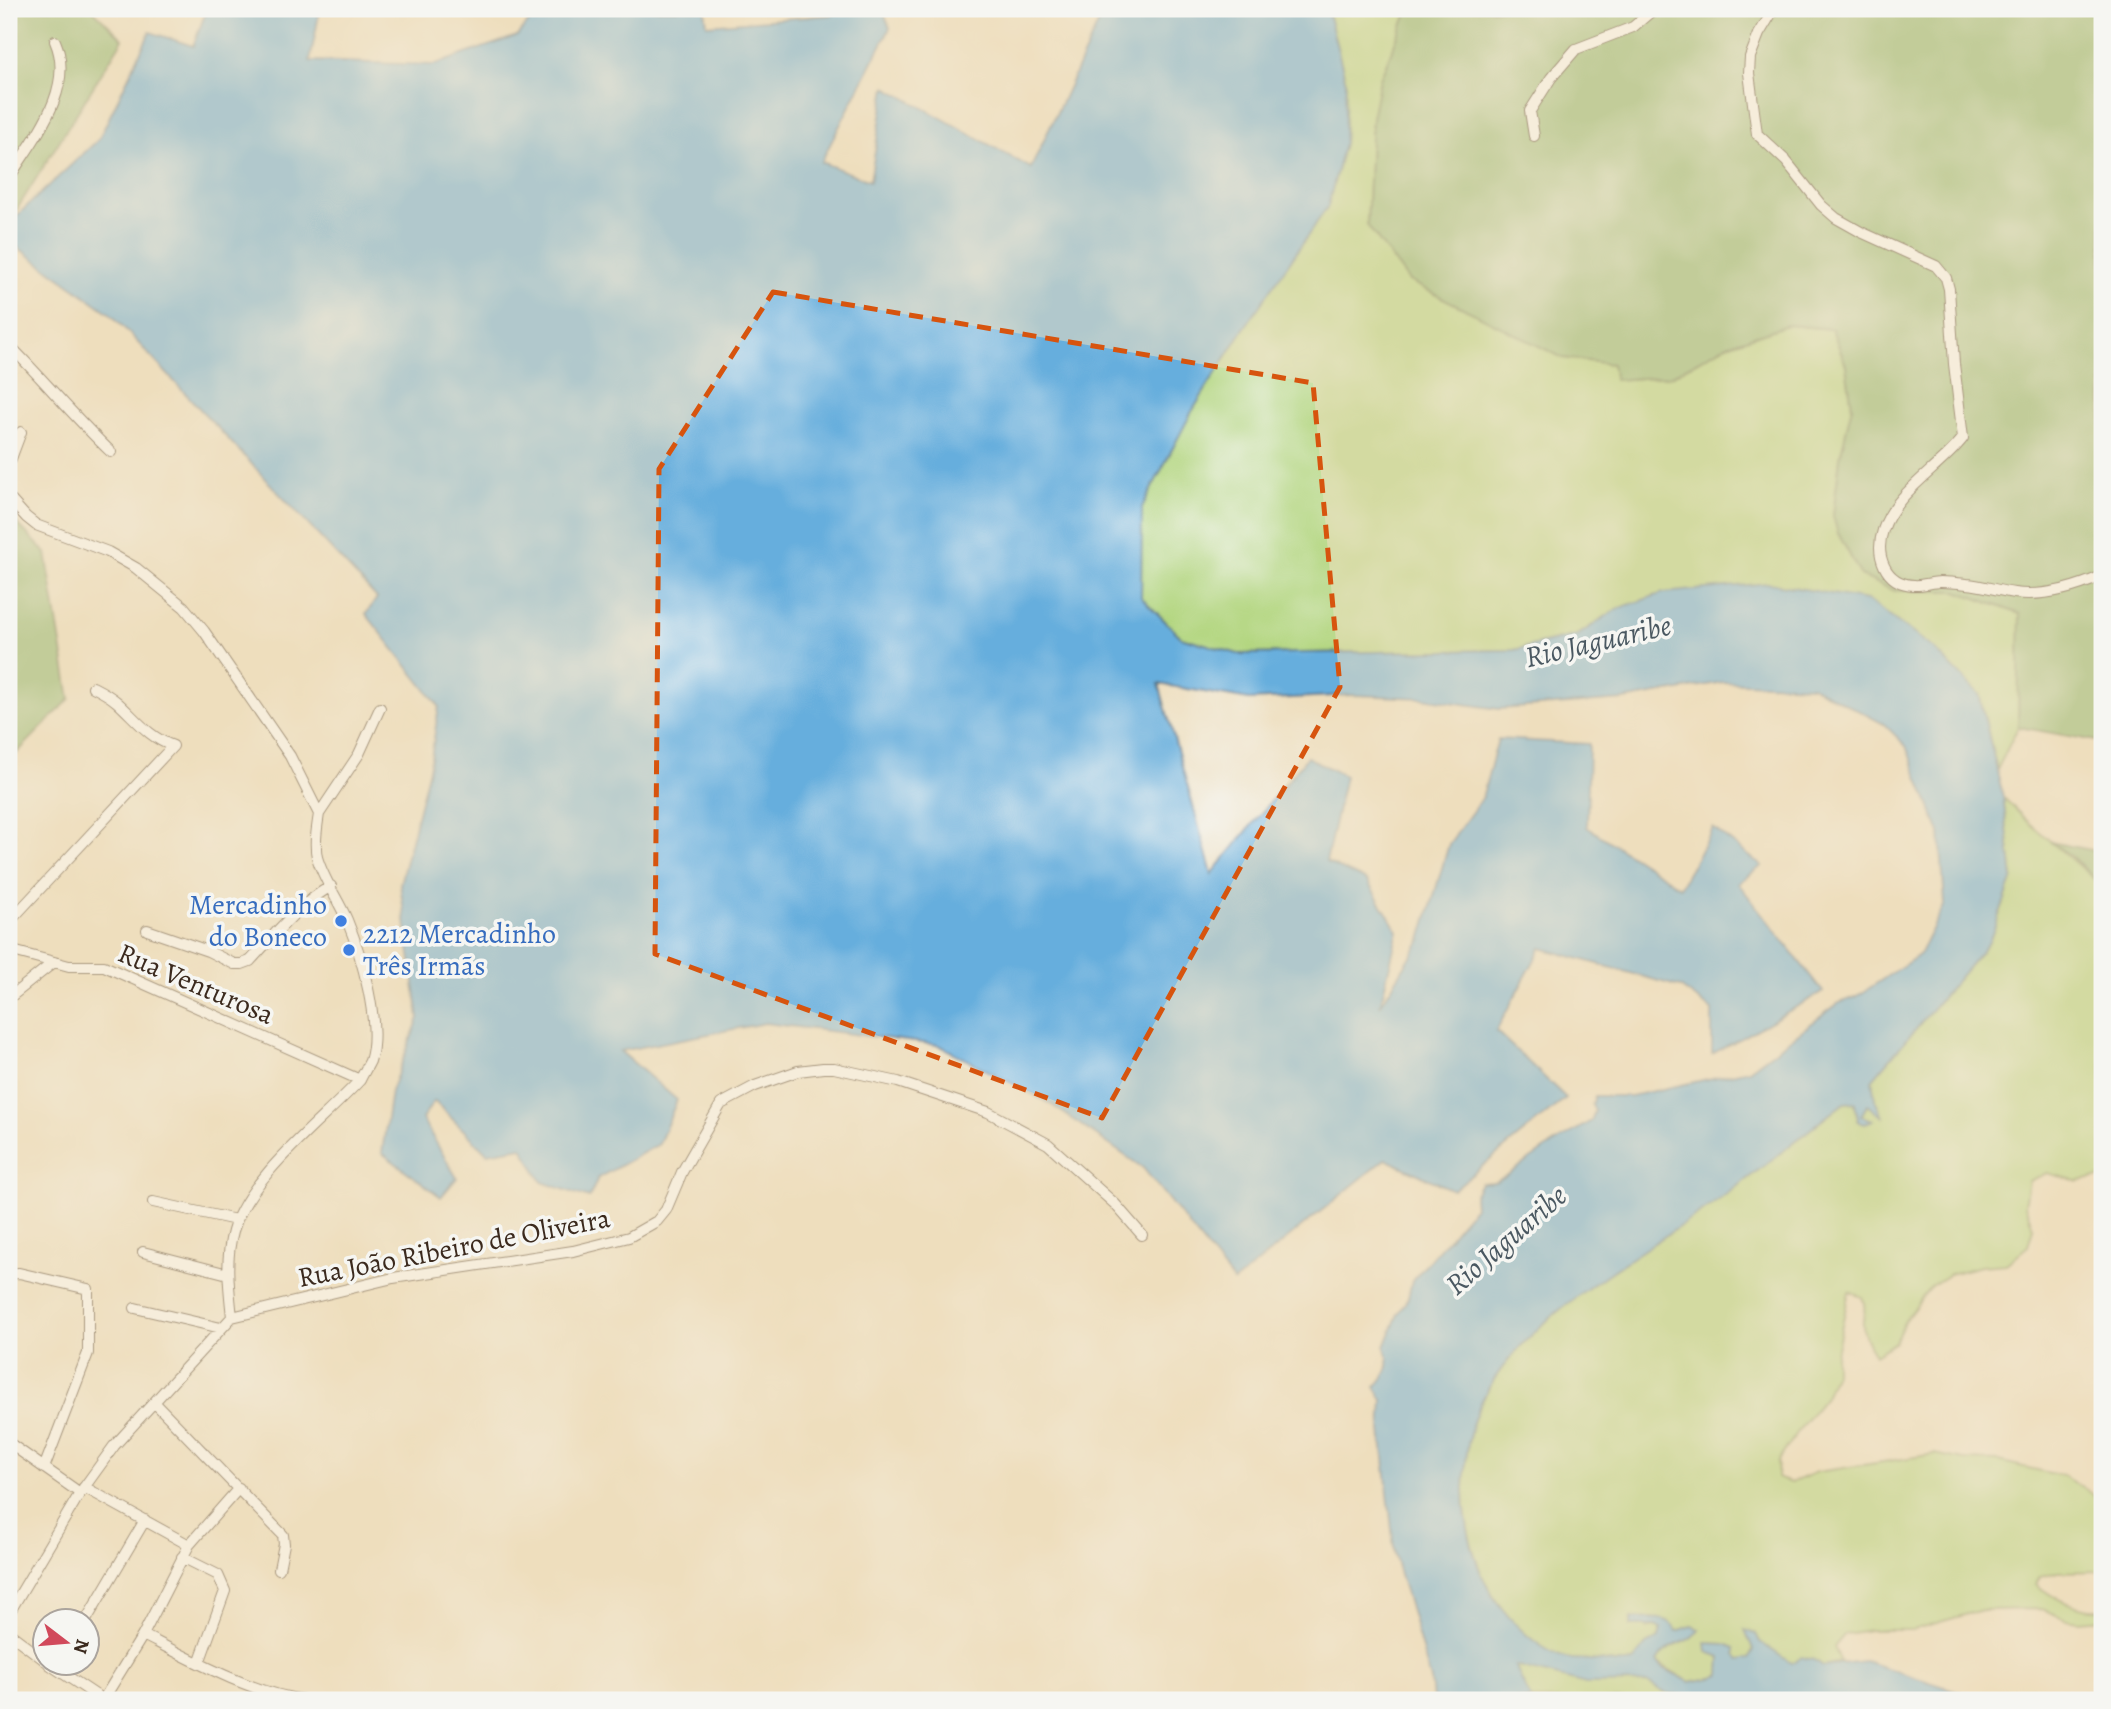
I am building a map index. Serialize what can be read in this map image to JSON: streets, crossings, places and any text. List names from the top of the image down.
{
  "streets": {
    "street": ["Rua Venturosa", "Rua João Ribeiro de Oliveira"]
  },
  "water": ["Rio Jaguaribe"],
  "places": ["Mercadinho do Boneco", "2212 Mercadinho Três Irmãs"],
  "north": "right"
}
